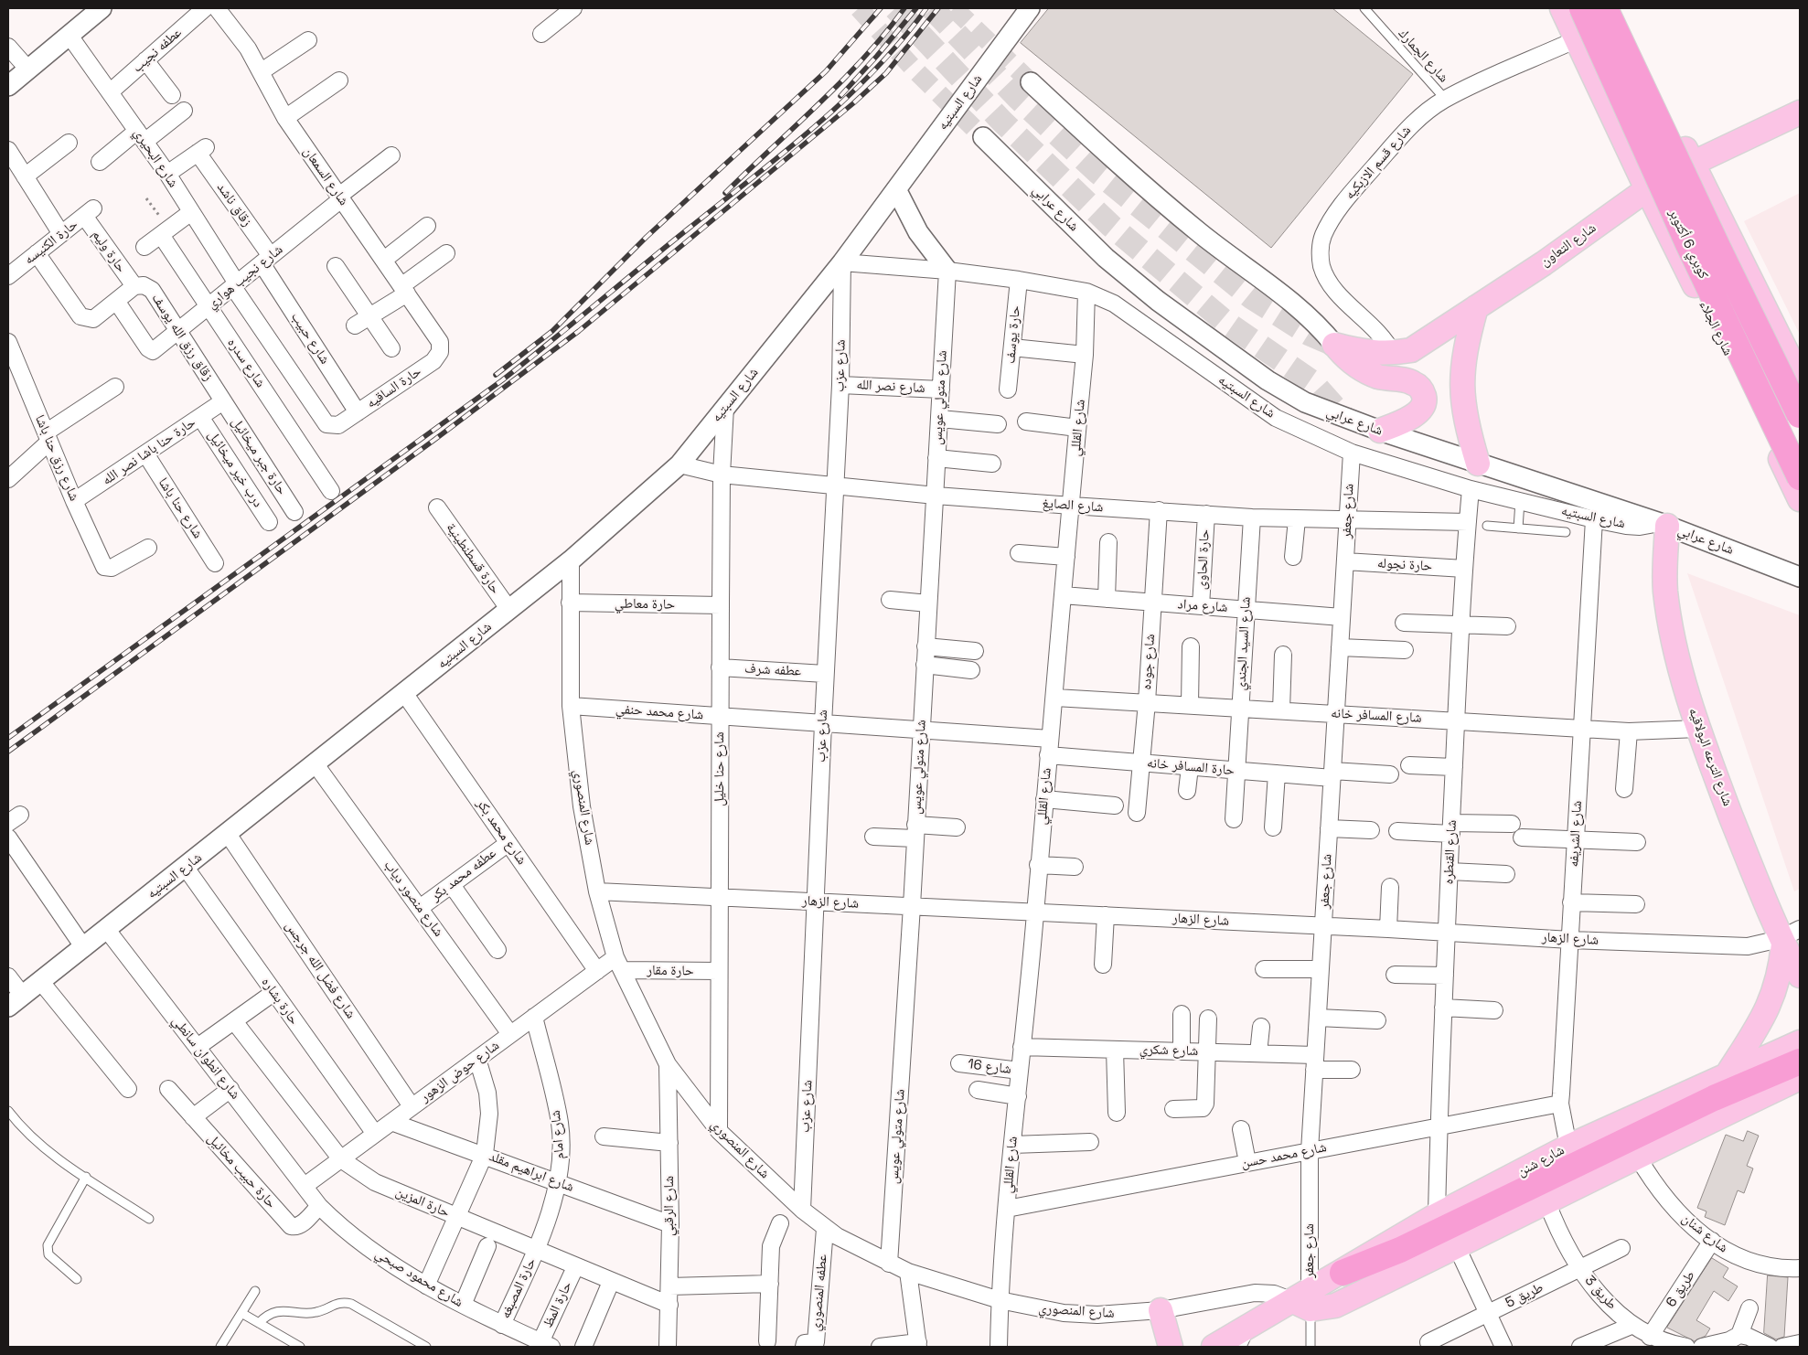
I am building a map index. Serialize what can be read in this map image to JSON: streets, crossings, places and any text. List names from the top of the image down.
{
  "streets": {
    "highway": ["كوبري 6 أكتوبر"],
    "main road": [
      "شارع التعاون",
      "شارع الجلاء",
      "شارع الترعه البولاقيه",
      "شارع شنن"
    ],
    "street": [
      "عطفه نجيب",
      "شارع السبتيه",
      "شارع البحيري",
      "شارع قسم الازبكيه",
      "شارع السمعان",
      "زقاق ناشد",
      "شارع عرابي",
      "حارة الكنيسه",
      "حارة وليم",
      "شارع نجيب هواري",
      "حارة يوسف",
      "زقاق رزق الله يوسف",
      "شارع حبيب",
      "شارع سدره",
      "شارع عزب",
      "شارع نصر الله",
      "حارة الساقيه",
      "شارع متولي عويس",
      "شارع القللي",
      "حارة حنا باشا نصر الله",
      "حارة جبر ميخائيل",
      "شارع رزق حنا باشا",
      "درب خير ميخائيل",
      "شارع الصايغ",
      "شارع حنا باشا",
      "شارع جعفر",
      "حارة قسطنطينية",
      "حارة الحاوى",
      "حارة نجوله",
      "حارة معاطي",
      "شارع مراد",
      "شارع السيد الجندي",
      "شارع جوده",
      "عطفه شرف",
      "شارع محمد حنفي",
      "شارع المسافر خانه",
      "حارة المسافر خانه",
      "شارع حنا خليل",
      "شارع المنصوري",
      "شارع محمد بكر",
      "شارع الشريفه",
      "شارع القنطره",
      "عطفه محمد بكر",
      "شارع منصور دياب",
      "شارع الزهار",
      "شارع فضل الله جرجس",
      "حارة مقار",
      "حارة بشاره",
      "شارع شكري",
      "شارع انطوان سانطي",
      "شارع 16",
      "شارع حوض الزهور",
      "شارع امام",
      "شارع محمد حسن",
      "حارة حبيب مخائيل",
      "شارع ابراهيم مقلد",
      "حارة المزين",
      "شارع الرقبي",
      "شارع شنان",
      "شارع محمود صبحي",
      "حارة المصبغه",
      "طريق 6",
      "عطفه المنصوري",
      "طريق 3",
      "طريق 5",
      "حارة المظ"
    ],
    "lane": ["شارع الجمارك"]
  },
  "crossings": [
    ["عطفه نجيب", "شارع البحيري"],
    ["شارع الجمارك", "شارع قسم الازبكيه"],
    ["شارع السبتيه", "شارع عرابي"],
    ["شارع السبتيه", "حارة يوسف"],
    ["شارع السبتيه", "شارع عزب"],
    ["شارع السبتيه", "شارع متولي عويس"],
    ["شارع السبتيه", "شارع القللي"],
    ["شارع السبتيه", "شارع الصايغ"],
    ["شارع السبتيه", "شارع جعفر"],
    ["شارع السبتيه", "حارة قسطنطينية"],
    ["شارع السبتيه", "شارع الترعه البولاقيه"],
    ["شارع السبتيه", "شارع حنا خليل"],
    ["شارع السبتيه", "شارع المنصوري"],
    ["شارع السبتيه", "شارع محمد بكر"],
    ["شارع السبتيه", "شارع الشريفه"],
    ["شارع السبتيه", "شارع القنطره"],
    ["شارع السبتيه", "شارع منصور دياب"],
    ["شارع السبتيه", "شارع فضل الله جرجس"],
    ["شارع السبتيه", "حارة بشاره"],
    ["شارع السبتيه", "شارع انطوان سانطي"],
    ["شارع البحيري", "زقاق ناشد"],
    ["شارع البحيري", "شارع نجيب هواري"],
    ["شارع البحيري", "حارة الساقيه"],
    ["شارع قسم الازبكيه", "شارع التعاون"],
    ["شارع قسم الازبكيه", "شارع الجلاء"],
    ["شارع السمعان", "شارع نجيب هواري"],
    ["شارع السمعان", "حارة الساقيه"],
    ["زقاق ناشد", "شارع نجيب هواري"],
    ["زقاق ناشد", "شارع حبيب"],
    ["شارع عرابي", "شارع الترعه البولاقيه"],
    ["حارة الكنيسه", "حارة وليم"],
    ["كوبري 6 أكتوبر", "شارع الجلاء"],
    ["شارع التعاون", "شارع الجلاء"],
    ["حارة وليم", "زقاق رزق الله يوسف"],
    ["شارع نجيب هواري", "زقاق رزق الله يوسف"],
    ["شارع نجيب هواري", "شارع حبيب"],
    ["شارع نجيب هواري", "شارع سدره"],
    ["زقاق رزق الله يوسف", "حارة حنا باشا نصر الله"],
    ["زقاق رزق الله يوسف", "حارة جبر ميخائيل"],
    ["شارع حبيب", "حارة الساقيه"],
    ["شارع عزب", "شارع نصر الله"],
    ["شارع عزب", "شارع الصايغ"],
    ["شارع عزب", "عطفه شرف"],
    ["شارع عزب", "شارع محمد حنفي"],
    ["شارع عزب", "شارع المنصوري"],
    ["شارع عزب", "شارع الزهار"],
    ["شارع نصر الله", "شارع متولي عويس"],
    ["شارع متولي عويس", "شارع الصايغ"],
    ["شارع متولي عويس", "شارع محمد حنفي"],
    ["شارع متولي عويس", "شارع المنصوري"],
    ["شارع متولي عويس", "شارع الزهار"],
    ["شارع القللي", "شارع الصايغ"],
    ["شارع القللي", "شارع مراد"],
    ["شارع القللي", "شارع محمد حنفي"],
    ["شارع القللي", "شارع المسافر خانه"],
    ["شارع القللي", "حارة المسافر خانه"],
    ["شارع القللي", "شارع المنصوري"],
    ["شارع القللي", "شارع الزهار"],
    ["شارع القللي", "شارع شكري"],
    ["شارع القللي", "شارع 16"],
    ["شارع القللي", "شارع محمد حسن"],
    ["حارة حنا باشا نصر الله", "حارة جبر ميخائيل"],
    ["حارة حنا باشا نصر الله", "شارع رزق حنا باشا"],
    ["حارة حنا باشا نصر الله", "درب خير ميخائيل"],
    ["حارة حنا باشا نصر الله", "شارع حنا باشا"],
    ["شارع الصايغ", "شارع جعفر"],
    ["شارع الصايغ", "حارة الحاوى"],
    ["شارع الصايغ", "شارع السيد الجندي"],
    ["شارع الصايغ", "شارع جوده"],
    ["شارع الصايغ", "شارع حنا خليل"],
    ["شارع الصايغ", "شارع القنطره"],
    ["شارع جعفر", "حارة نجوله"],
    ["شارع جعفر", "شارع مراد"],
    ["شارع جعفر", "شارع المسافر خانه"],
    ["شارع جعفر", "حارة المسافر خانه"],
    ["شارع جعفر", "شارع المنصوري"],
    ["شارع جعفر", "شارع الزهار"],
    ["شارع جعفر", "شارع شكري"],
    ["شارع جعفر", "شارع محمد حسن"],
    ["حارة الحاوى", "شارع مراد"],
    ["حارة نجوله", "شارع القنطره"],
    ["حارة معاطي", "شارع حنا خليل"],
    ["حارة معاطي", "شارع المنصوري"],
    ["شارع مراد", "شارع السيد الجندي"],
    ["شارع مراد", "شارع جوده"],
    ["شارع السيد الجندي", "شارع المسافر خانه"],
    ["شارع السيد الجندي", "حارة المسافر خانه"],
    ["شارع جوده", "شارع المسافر خانه"],
    ["شارع جوده", "حارة المسافر خانه"],
    ["عطفه شرف", "شارع حنا خليل"],
    ["شارع محمد حنفي", "شارع حنا خليل"],
    ["شارع محمد حنفي", "شارع المنصوري"],
    ["شارع المسافر خانه", "شارع الترعه البولاقيه"],
    ["شارع المسافر خانه", "شارع الشريفه"],
    ["شارع المسافر خانه", "شارع القنطره"],
    ["شارع الترعه البولاقيه", "شارع الزهار"],
    ["شارع حنا خليل", "شارع المنصوري"],
    ["شارع حنا خليل", "شارع الزهار"],
    ["شارع حنا خليل", "حارة مقار"],
    ["شارع المنصوري", "شارع الزهار"],
    ["شارع المنصوري", "حارة مقار"],
    ["شارع المنصوري", "شارع حوض الزهور"],
    ["شارع المنصوري", "شارع الرقبي"],
    ["شارع المنصوري", "عطفه المنصوري"],
    ["شارع محمد بكر", "عطفه محمد بكر"],
    ["شارع محمد بكر", "شارع حوض الزهور"],
    ["شارع الشريفه", "شارع الزهار"],
    ["شارع الشريفه", "شارع محمد حسن"],
    ["شارع الشريفه", "شارع شنن"],
    ["شارع القنطره", "شارع الزهار"],
    ["شارع القنطره", "شارع محمد حسن"],
    ["شارع القنطره", "شارع شنن"],
    ["عطفه محمد بكر", "شارع منصور دياب"],
    ["شارع منصور دياب", "شارع حوض الزهور"],
    ["شارع فضل الله جرجس", "شارع حوض الزهور"],
    ["حارة مقار", "شارع حوض الزهور"],
    ["حارة بشاره", "شارع حوض الزهور"],
    ["شارع انطوان سانطي", "شارع حوض الزهور"],
    ["شارع انطوان سانطي", "شارع محمود صبحي"],
    ["شارع حوض الزهور", "شارع امام"],
    ["شارع حوض الزهور", "شارع ابراهيم مقلد"],
    ["شارع حوض الزهور", "حارة المزين"],
    ["شارع حوض الزهور", "شارع محمود صبحي"],
    ["شارع امام", "شارع ابراهيم مقلد"],
    ["شارع امام", "حارة المزين"],
    ["شارع امام", "حارة المصبغه"],
    ["حارة حبيب مخائيل", "شارع محمود صبحي"],
    ["شارع ابراهيم مقلد", "شارع الرقبي"],
    ["حارة المزين", "شارع الرقبي"],
    ["حارة المزين", "حارة المصبغه"],
    ["حارة المزين", "حارة المظ"],
    ["شارع شنان", "طريق 6"],
    ["شارع محمود صبحي", "حارة المصبغه"],
    ["شارع محمود صبحي", "حارة المظ"],
    ["طريق 6", "طريق 3"],
    ["طريق 3", "طريق 5"]
  ]
}
